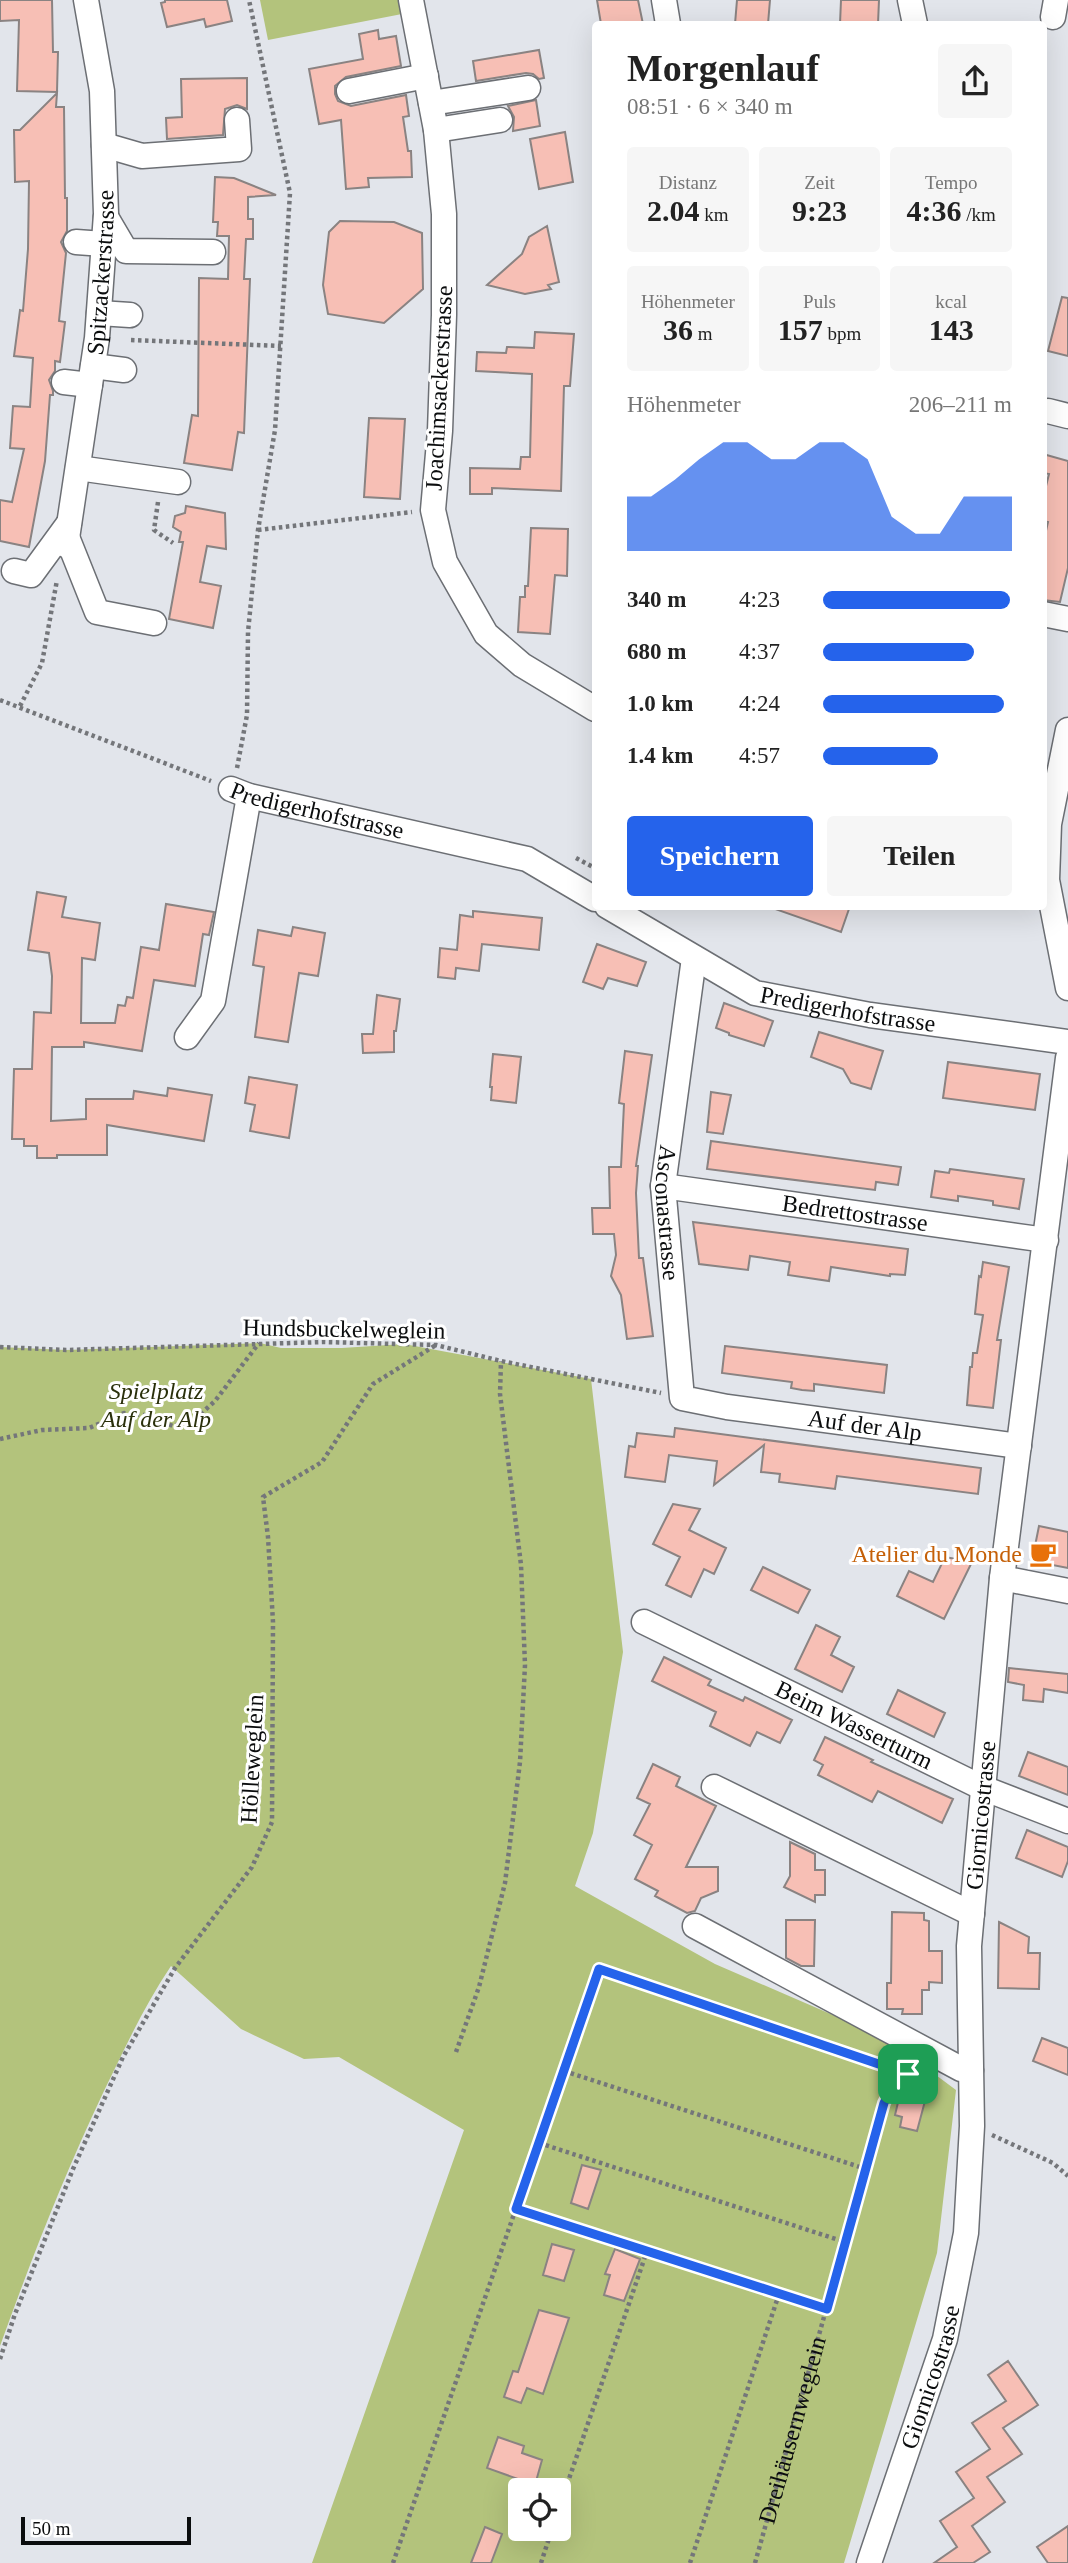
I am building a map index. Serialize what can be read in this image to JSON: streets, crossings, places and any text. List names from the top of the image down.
{
  "streets": {
    "street": [
      "Spitzackerstrasse",
      "Joachimsackerstrasse",
      "Predigerhofstrasse",
      "Bedrettostrasse",
      "Asconastrasse",
      "Auf der Alp",
      "Beim Wasserturm",
      "Giornicostrasse"
    ],
    "path": ["Hundsbuckelweglein", "Hölleweglein", "Dreihäusernweglein"]
  },
  "crossings": [
    ["Predigerhofstrasse", "Asconastrasse"],
    ["Bedrettostrasse", "Asconastrasse"],
    ["Bedrettostrasse", "Giornicostrasse"],
    ["Asconastrasse", "Hundsbuckelweglein"],
    ["Asconastrasse", "Auf der Alp"],
    ["Hundsbuckelweglein", "Auf der Alp"],
    ["Hundsbuckelweglein", "Hölleweglein"],
    ["Auf der Alp", "Giornicostrasse"],
    ["Beim Wasserturm", "Giornicostrasse"]
  ],
  "parks": ["Spielplatz Auf der Alp"],
  "places": {
    "cafe": ["Atelier du Monde"]
  },
  "scale_bar": "50 m",
  "page": {
    "heading": ["Morgenlauf", "08:51 · 6 × 340 m"],
    "stats": [
      ["Distanz", "2.04 km"],
      ["Zeit", "9:23"],
      ["Tempo", "4:36 /km"],
      ["Höhenmeter", "36 m"],
      ["Puls", "157 bpm"],
      ["kcal", "143"]
    ],
    "chart": ["Höhenmeter", "206–211 m"],
    "list": [
      {
        "name": "340 m",
        "note": "4:23"
      },
      {
        "name": "680 m",
        "note": "4:37"
      },
      {
        "name": "1.0 km",
        "note": "4:24"
      },
      {
        "name": "1.4 km",
        "note": "4:57"
      }
    ],
    "buttons": ["Speichern", "Teilen"],
    "scale": "50 m"
  }
}
